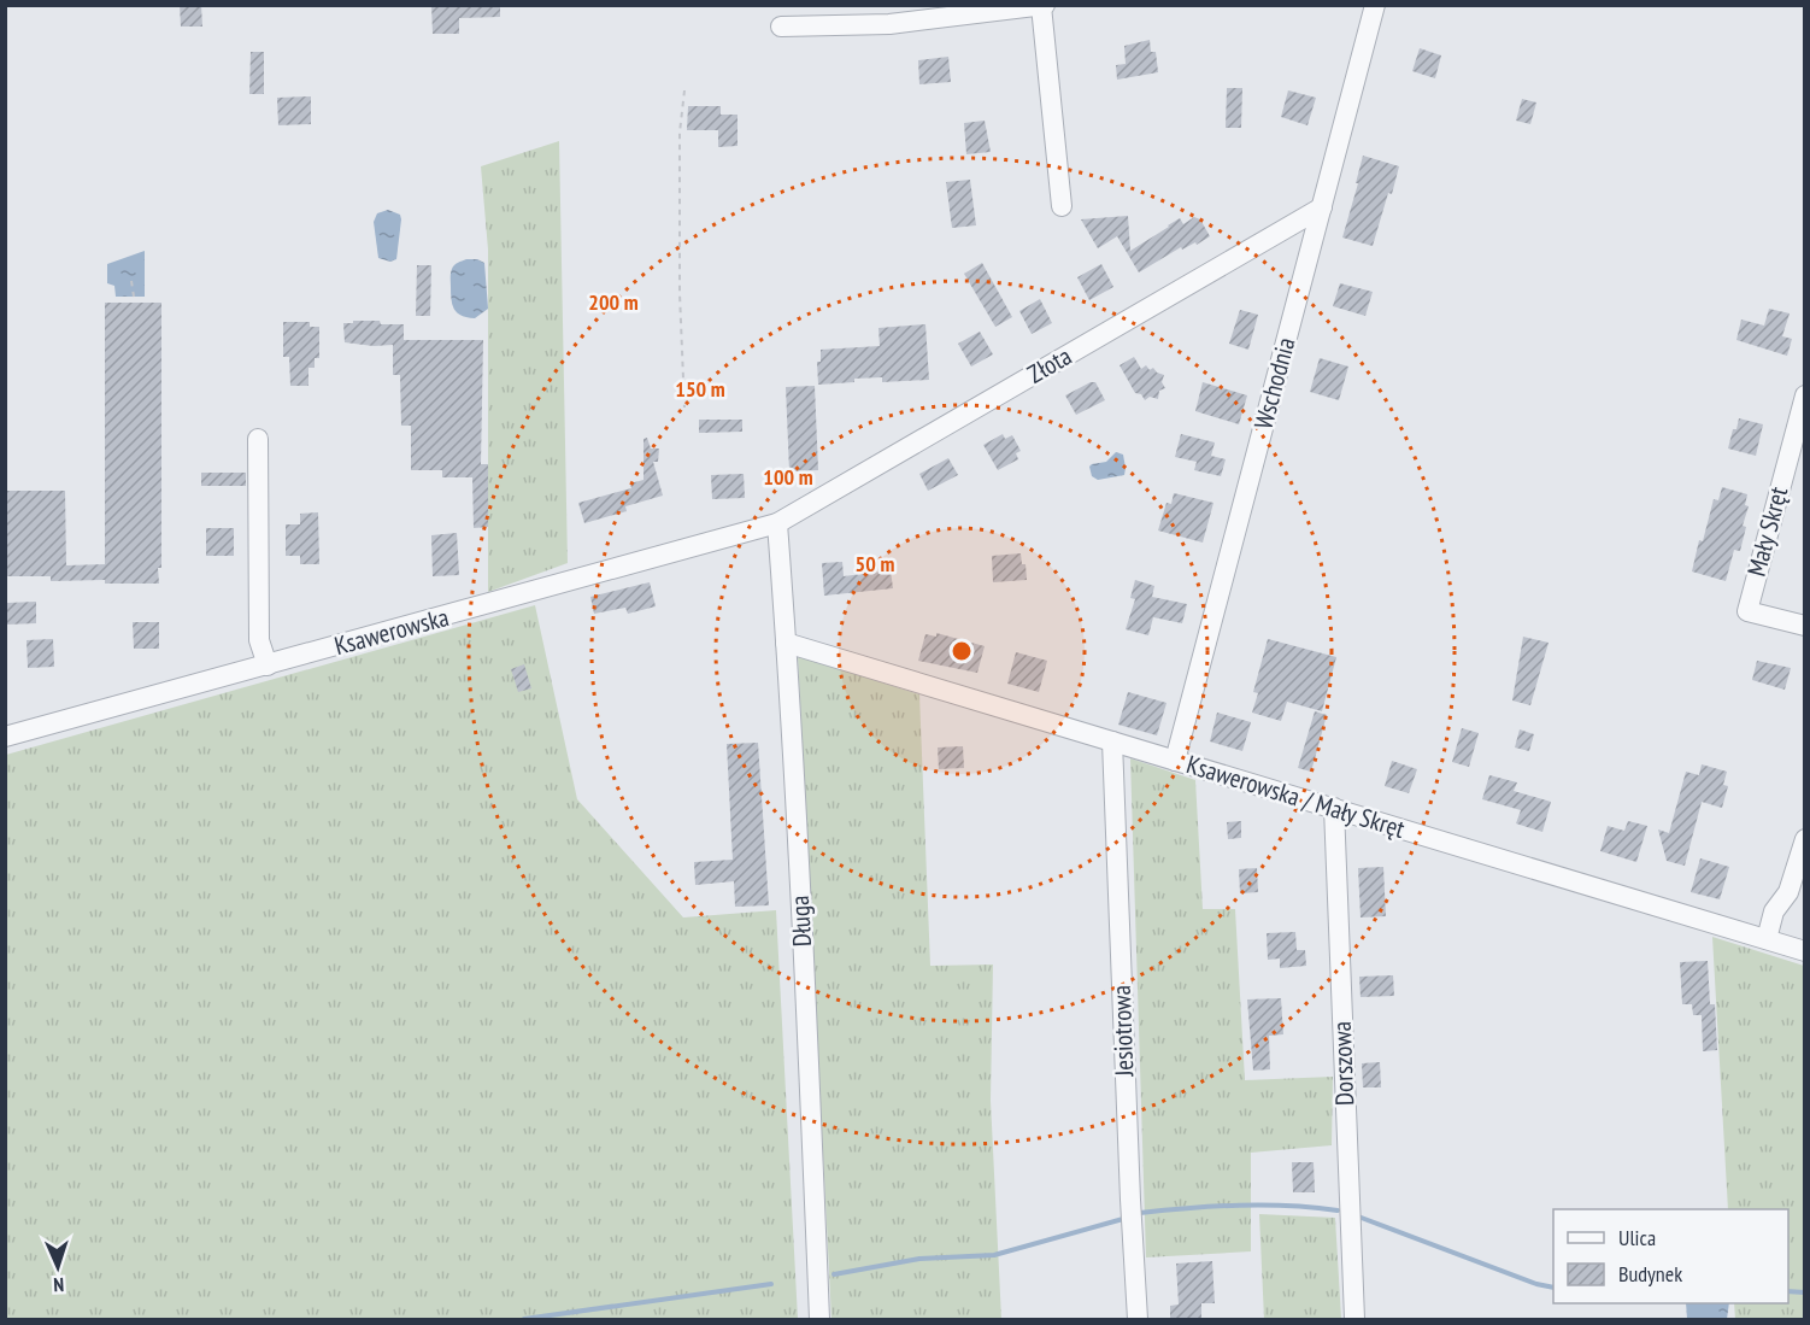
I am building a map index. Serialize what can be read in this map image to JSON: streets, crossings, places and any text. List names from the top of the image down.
{
  "streets": {
    "street": [
      "Złota",
      "Wschodnia",
      "Mały Skręt",
      "Ksawerowska",
      "Ksawerowska / Mały Skręt",
      "Długa",
      "Jesiotrowa",
      "Dorszowa"
    ]
  },
  "crossings": [
    ["Złota", "Wschodnia"],
    ["Złota", "Ksawerowska"],
    ["Złota", "Długa"],
    ["Wschodnia", "Ksawerowska / Mały Skręt"],
    ["Ksawerowska", "Długa"],
    ["Ksawerowska / Mały Skręt", "Długa"],
    ["Ksawerowska / Mały Skręt", "Jesiotrowa"],
    ["Ksawerowska / Mały Skręt", "Dorszowa"]
  ],
  "legend": ["Ulica", "Budynek"],
  "north": "bottom",
  "rings": [
    "200 m",
    "150 m",
    "100 m",
    "50 m"
  ]
}
